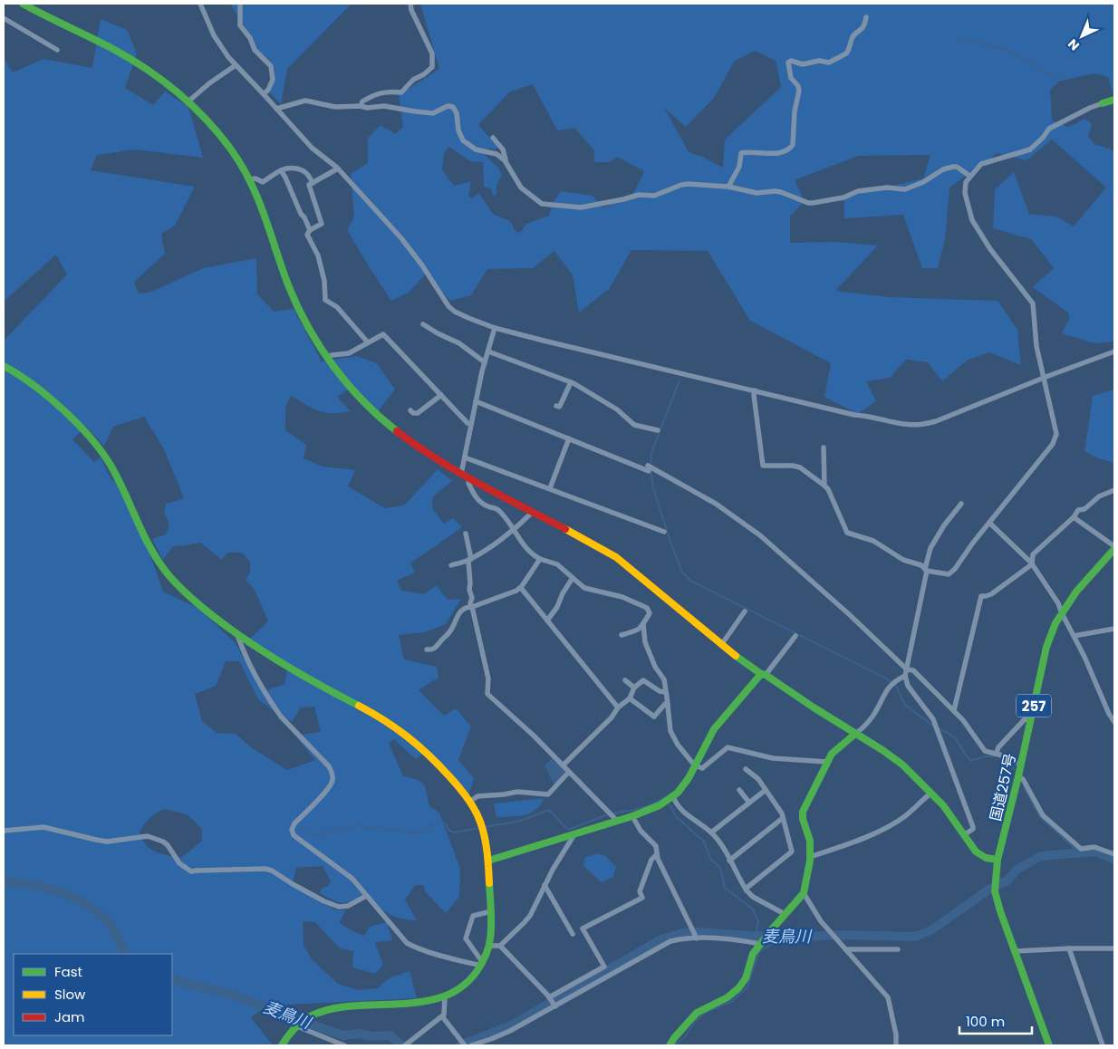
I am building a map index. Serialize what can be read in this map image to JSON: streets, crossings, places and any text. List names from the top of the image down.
{
  "streets": {
    "main road": ["257", "国道257号"]
  },
  "water": ["麦鳥川"],
  "legend": ["Fast", "Slow", "Jam"],
  "scale_bar": "100 m",
  "north": "bottom left"
}
